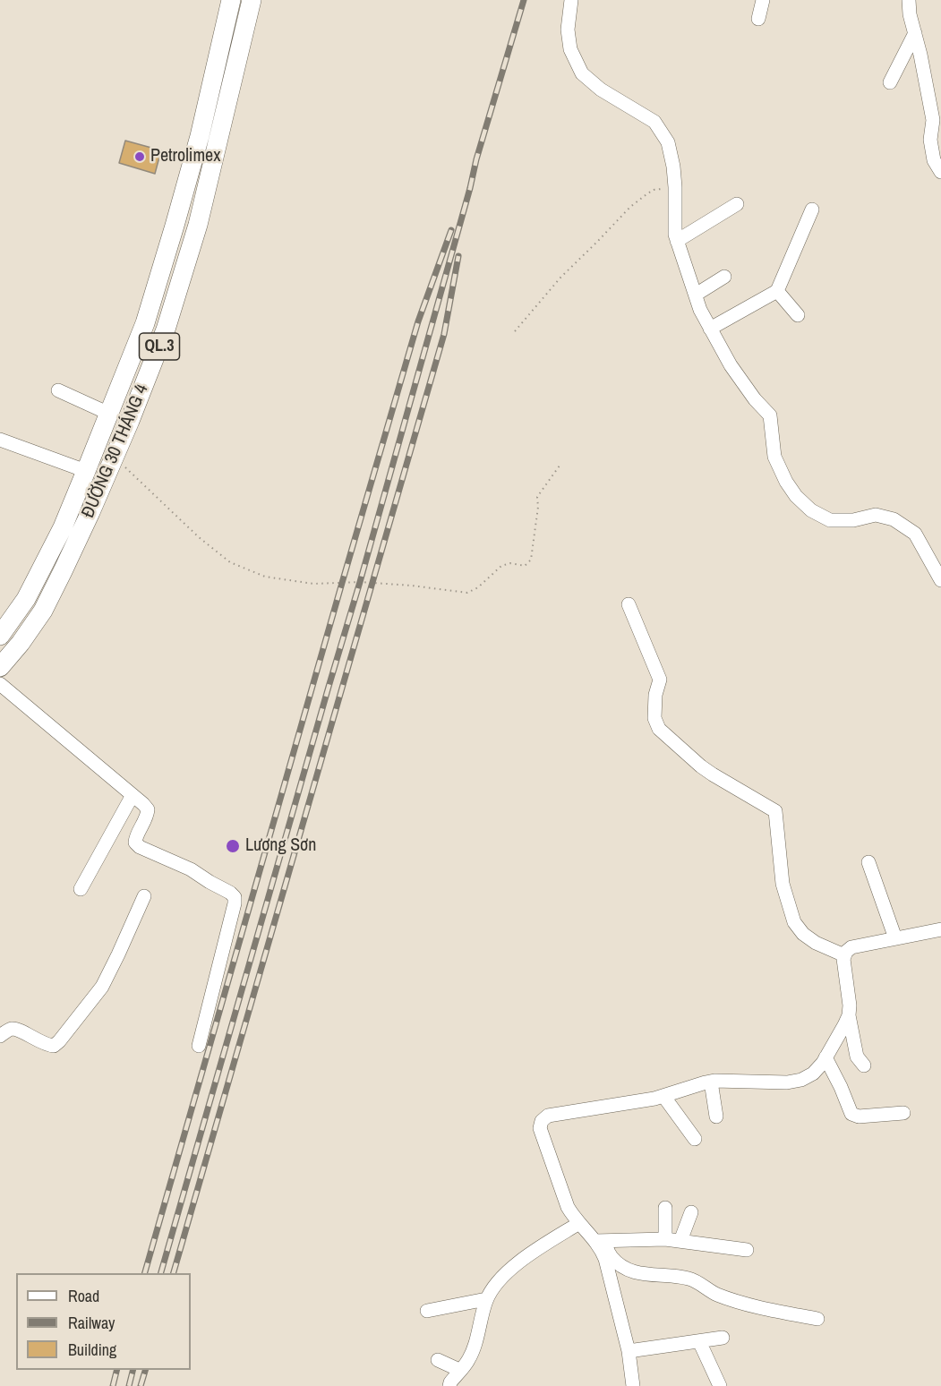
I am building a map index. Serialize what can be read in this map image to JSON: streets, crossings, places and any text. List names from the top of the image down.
{
  "streets": {
    "highway": ["QL.3", "ĐƯỜNG 30 THÁNG 4"]
  },
  "places": ["Petrolimex", "Lương Sơn"],
  "legend": ["Road", "Railway", "Building"]
}
